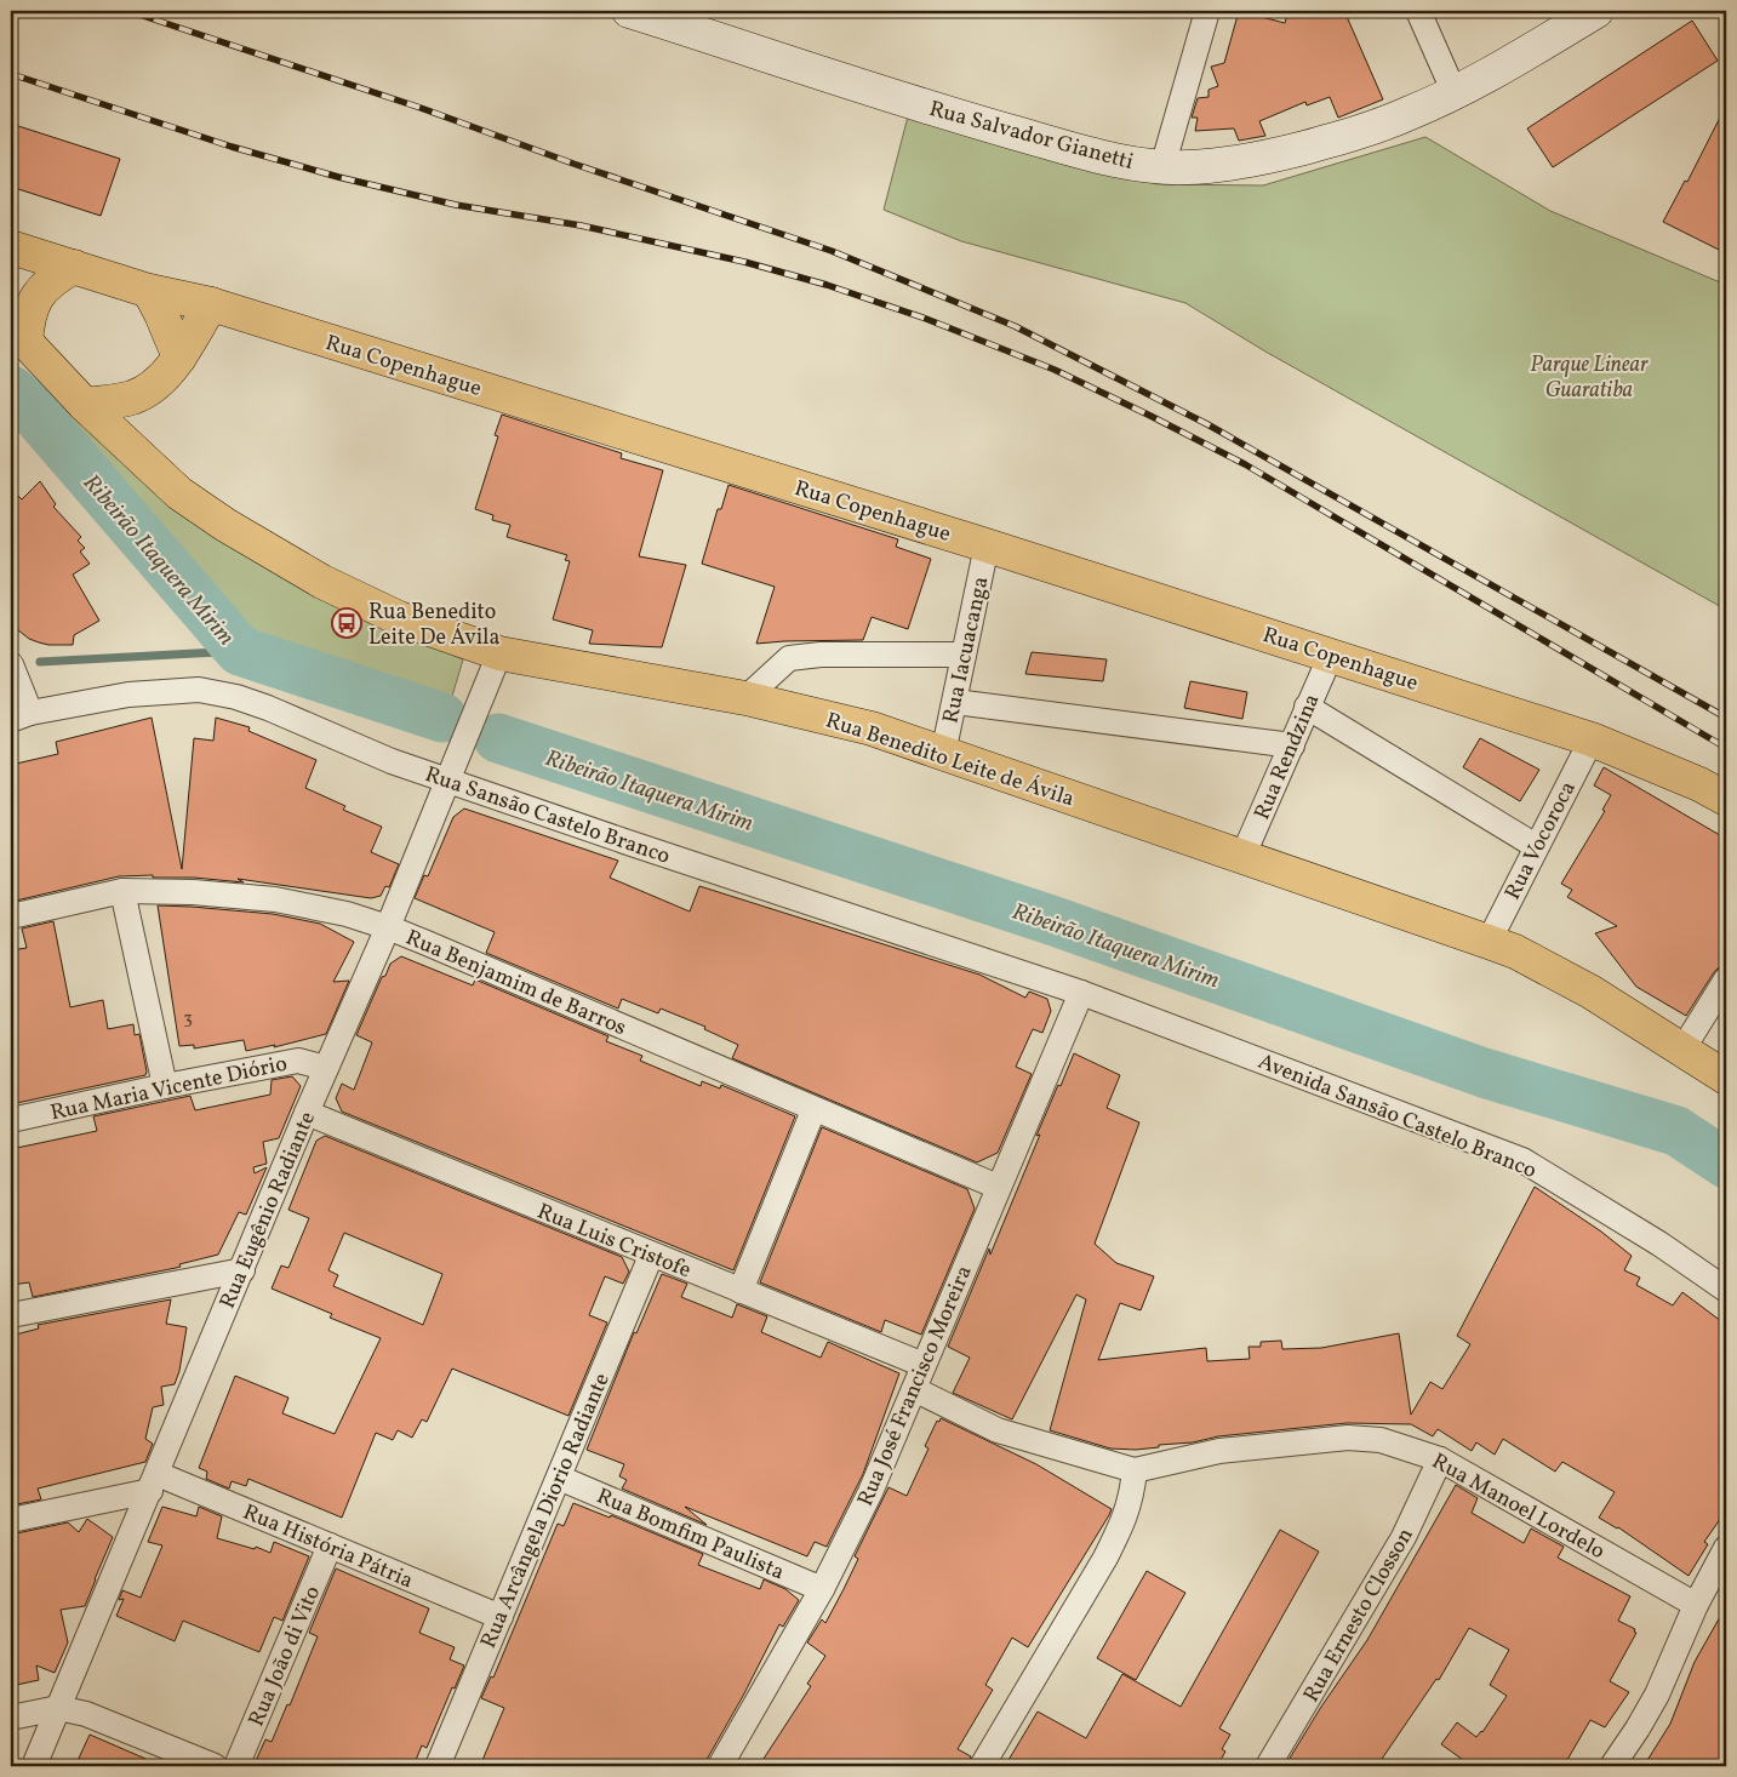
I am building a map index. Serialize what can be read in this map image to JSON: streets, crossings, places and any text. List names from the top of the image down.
{
  "streets": {
    "main road": ["Rua Salvador Gianetti", "Rua Copenhague", "Rua Benedito Leite de Ávila"],
    "street": [
      "Rua Iacuacanga",
      "Rua Rendzina",
      "Rua Sansão Castelo Branco",
      "Rua Vocoroca",
      "Rua Benjamim de Barros",
      "Rua Maria Vicente Diório",
      "Avenida Sansão Castelo Branco",
      "Rua Eugênio Radiante",
      "Rua Luis Cristofe",
      "Rua José Francisco Moreira",
      "Rua Manoel Lordelo",
      "Rua Arcângela Diorio Radiante",
      "Rua Bomfim Paulista",
      "Rua História Pátria",
      "Rua Ernesto Closson",
      "Rua João di Vito"
    ]
  },
  "crossings": [
    ["Rua Copenhague", "Rua Iacuacanga"],
    ["Rua Copenhague", "Rua Rendzina"],
    ["Rua Copenhague", "Rua Benedito Leite de Ávila"],
    ["Rua Copenhague", "Rua Vocoroca"],
    ["Rua Iacuacanga", "Rua Benedito Leite de Ávila"],
    ["Rua Rendzina", "Rua Benedito Leite de Ávila"],
    ["Rua Benedito Leite de Ávila", "Rua Vocoroca"],
    ["Rua Benedito Leite de Ávila", "Rua Eugênio Radiante"],
    ["Rua Sansão Castelo Branco", "Avenida Sansão Castelo Branco"],
    ["Rua Sansão Castelo Branco", "Rua Eugênio Radiante"],
    ["Rua Sansão Castelo Branco", "Rua José Francisco Moreira"],
    ["Rua Benjamim de Barros", "Rua Eugênio Radiante"],
    ["Rua Benjamim de Barros", "Rua José Francisco Moreira"],
    ["Rua Maria Vicente Diório", "Rua Eugênio Radiante"],
    ["Avenida Sansão Castelo Branco", "Rua José Francisco Moreira"],
    ["Rua Eugênio Radiante", "Rua Luis Cristofe"],
    ["Rua Eugênio Radiante", "Rua História Pátria"],
    ["Rua Luis Cristofe", "Rua José Francisco Moreira"],
    ["Rua Luis Cristofe", "Rua Arcângela Diorio Radiante"],
    ["Rua José Francisco Moreira", "Rua Manoel Lordelo"],
    ["Rua José Francisco Moreira", "Rua Bomfim Paulista"],
    ["Rua Manoel Lordelo", "Rua Ernesto Closson"],
    ["Rua Arcângela Diorio Radiante", "Rua Bomfim Paulista"],
    ["Rua Arcângela Diorio Radiante", "Rua História Pátria"],
    ["Rua História Pátria", "Rua João di Vito"]
  ],
  "water": ["Ribeirão Itaquera Mirim"],
  "parks": ["Parque Linear Guaratiba"],
  "places": {
    "bus stop": ["Rua Benedito Leite De Ávila"]
  },
  "house_numbers": ["3"]
}
